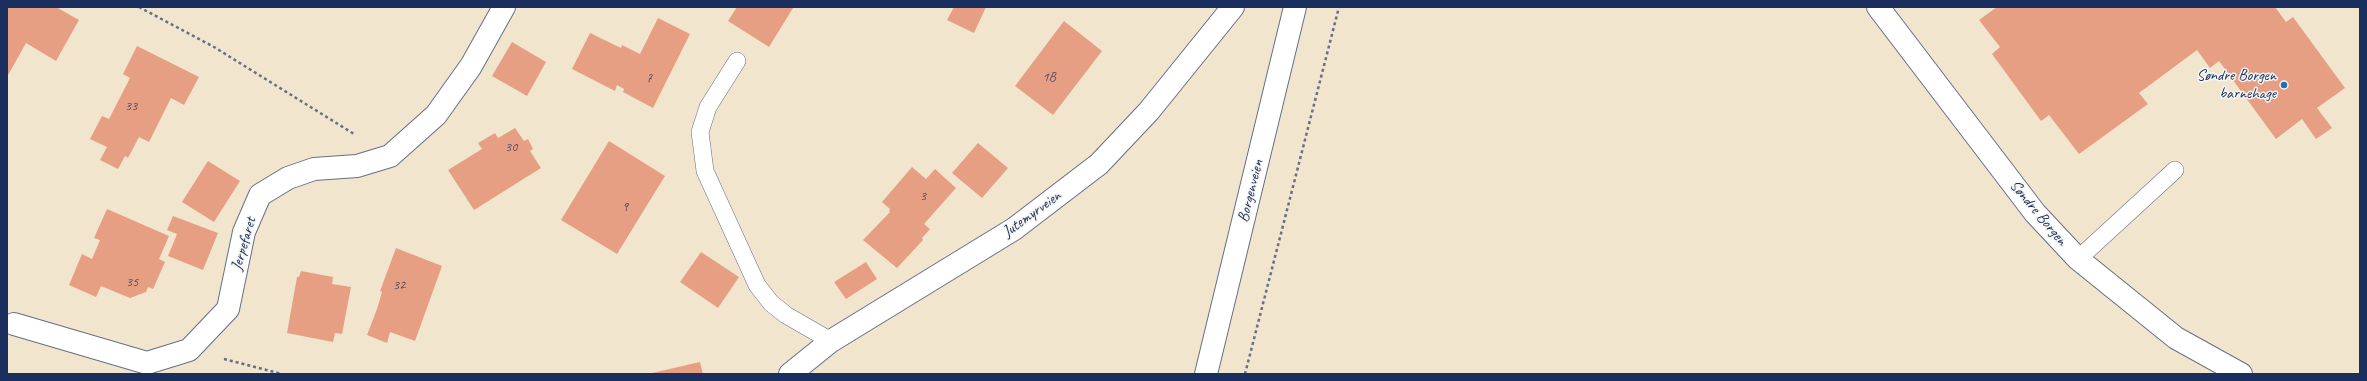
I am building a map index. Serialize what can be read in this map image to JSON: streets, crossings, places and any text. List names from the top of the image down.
{
  "streets": {
    "street": [
      "Borgenveien",
      "Søndre Borgen",
      "Jutemyrveien",
      "Jerpefaret"
    ]
  },
  "places": ["Søndre Borgen barnehage"],
  "house_numbers": [
    "1B",
    "7",
    "33",
    "30",
    "3",
    "9",
    "35",
    "32"
  ]
}
